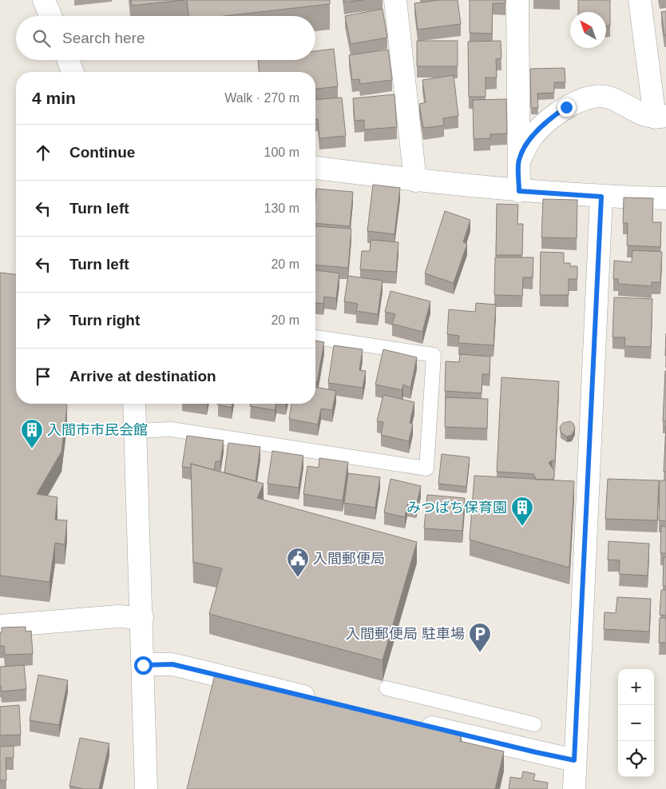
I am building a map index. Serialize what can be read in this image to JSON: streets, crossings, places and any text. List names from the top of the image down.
{
  "places": {
    "building": ["入間市市民会館", "みつばち保育園"],
    "public building": ["入間郵便局"],
    "parking": ["入間郵便局 駐車場"]
  },
  "north": "top left",
  "page": {
    "search": "Search here",
    "heading": ["4 min", "Walk · 270 m"],
    "list": [
      ["Continue", "100 m"],
      ["Turn left", "130 m"],
      ["Turn left", "20 m"],
      ["Turn right", "20 m"],
      "Arrive at destination"
    ],
    "map_buttons": ["+", "−"]
  }
}
